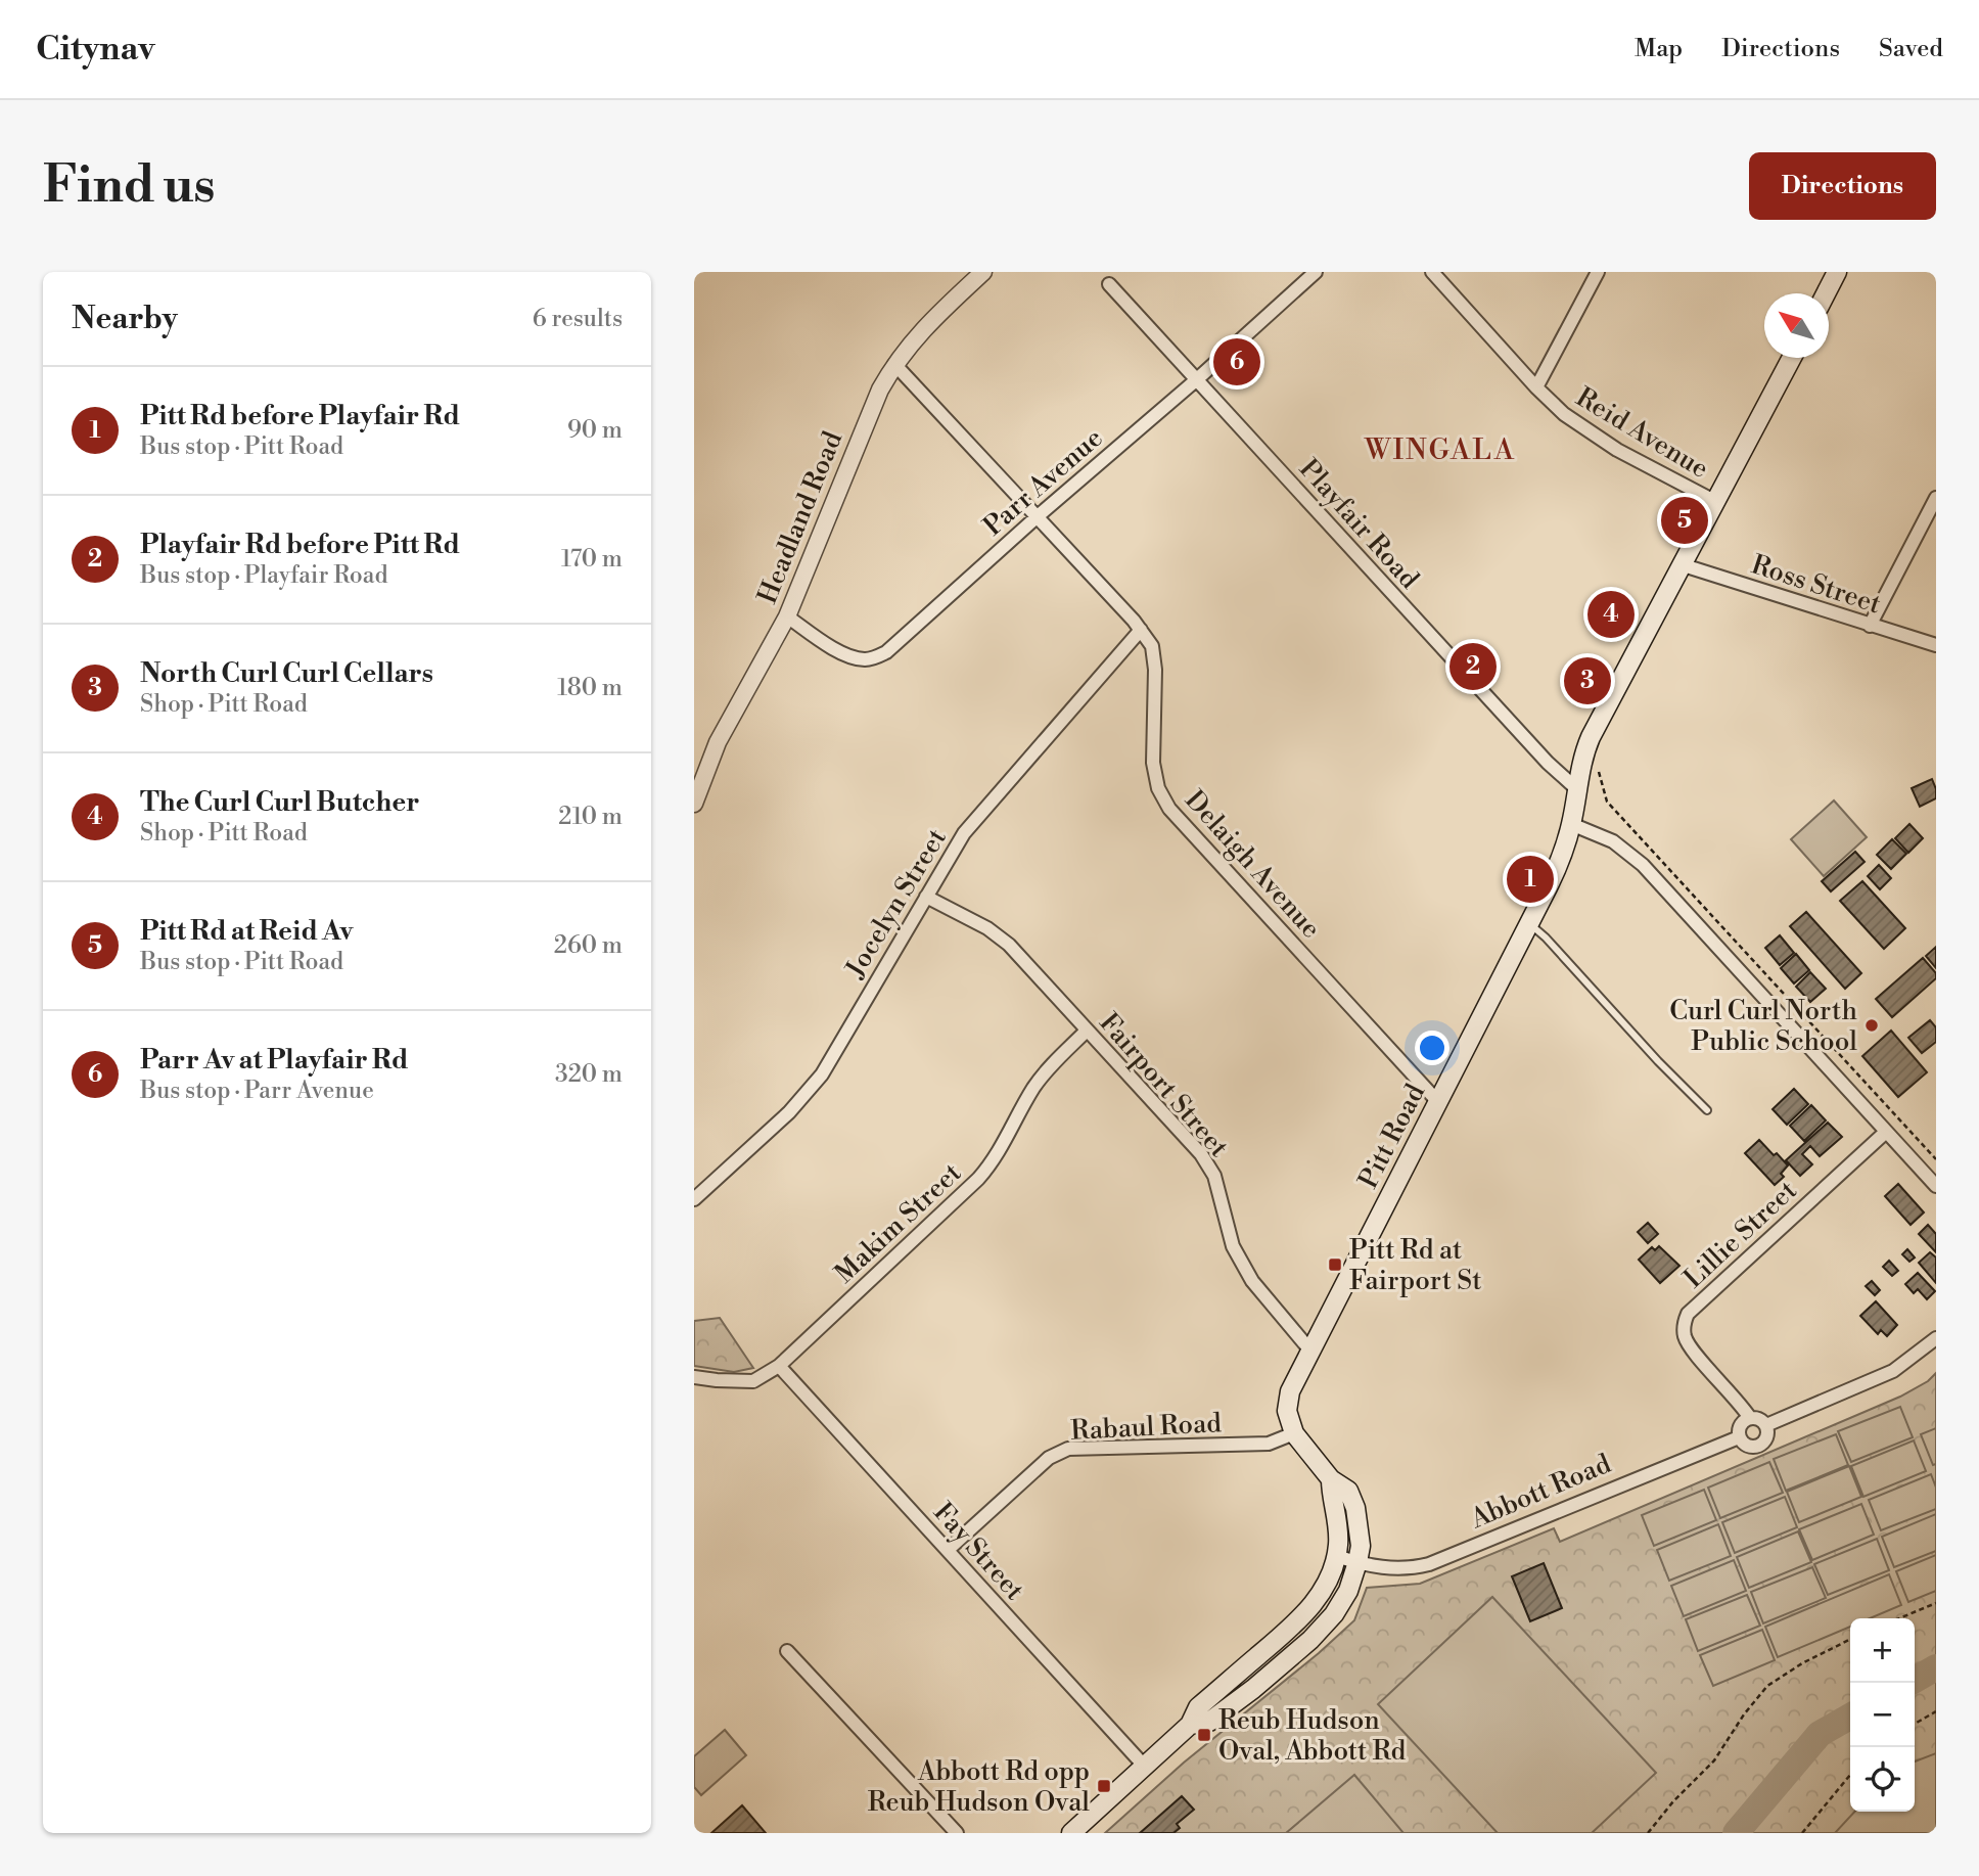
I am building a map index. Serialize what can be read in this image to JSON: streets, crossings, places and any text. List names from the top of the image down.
{
  "streets": {
    "main road": ["Pitt Road"],
    "street": [
      "Reid Avenue",
      "Parr Avenue",
      "Headland Road",
      "Playfair Road",
      "Ross Street",
      "Delaigh Avenue",
      "Jocelyn Street",
      "Fairport Street",
      "Makim Street",
      "Lillie Street",
      "Rabaul Road",
      "Abbott Road",
      "Fay Street"
    ]
  },
  "crossings": [
    ["Reid Avenue", "Pitt Road"],
    ["Parr Avenue", "Headland Road"],
    ["Parr Avenue", "Playfair Road"],
    ["Parr Avenue", "Delaigh Avenue"],
    ["Headland Road", "Delaigh Avenue"],
    ["Playfair Road", "Pitt Road"],
    ["Ross Street", "Pitt Road"],
    ["Delaigh Avenue", "Jocelyn Street"],
    ["Delaigh Avenue", "Pitt Road"],
    ["Jocelyn Street", "Fairport Street"],
    ["Fairport Street", "Pitt Road"],
    ["Fairport Street", "Makim Street"],
    ["Pitt Road", "Rabaul Road"],
    ["Pitt Road", "Abbott Road"],
    ["Makim Street", "Fay Street"],
    ["Lillie Street", "Abbott Road"],
    ["Rabaul Road", "Fay Street"]
  ],
  "districts": ["WINGALA"],
  "places": {
    "other": ["Curl Curl North Public School"],
    "transit": ["Pitt Rd at Fairport St", "Reub Hudson Oval, Abbott Rd", "Abbott Rd opp Reub Hudson Oval"]
  },
  "north": "top left",
  "page": {
    "header": "Citynav",
    "nav": ["Map", "Directions", "Saved"],
    "buttons": "Directions",
    "title": "Find us",
    "heading": ["Nearby", "6 results"],
    "pins": [
      "6",
      "5",
      "4",
      "2",
      "3",
      "1"
    ],
    "list": [
      {
        "mark": "1",
        "name": "Pitt Rd before Playfair Rd",
        "note": "Bus stop · Pitt Road",
        "value": "90 m"
      },
      {
        "mark": "2",
        "name": "Playfair Rd before Pitt Rd",
        "note": "Bus stop · Playfair Road",
        "value": "170 m"
      },
      {
        "mark": "3",
        "name": "North Curl Curl Cellars",
        "note": "Shop · Pitt Road",
        "value": "180 m"
      },
      {
        "mark": "4",
        "name": "The Curl Curl Butcher",
        "note": "Shop · Pitt Road",
        "value": "210 m"
      },
      {
        "mark": "5",
        "name": "Pitt Rd at Reid Av",
        "note": "Bus stop · Pitt Road",
        "value": "260 m"
      },
      {
        "mark": "6",
        "name": "Parr Av at Playfair Rd",
        "note": "Bus stop · Parr Avenue",
        "value": "320 m"
      }
    ],
    "map_buttons": ["+", "−"]
  }
}
